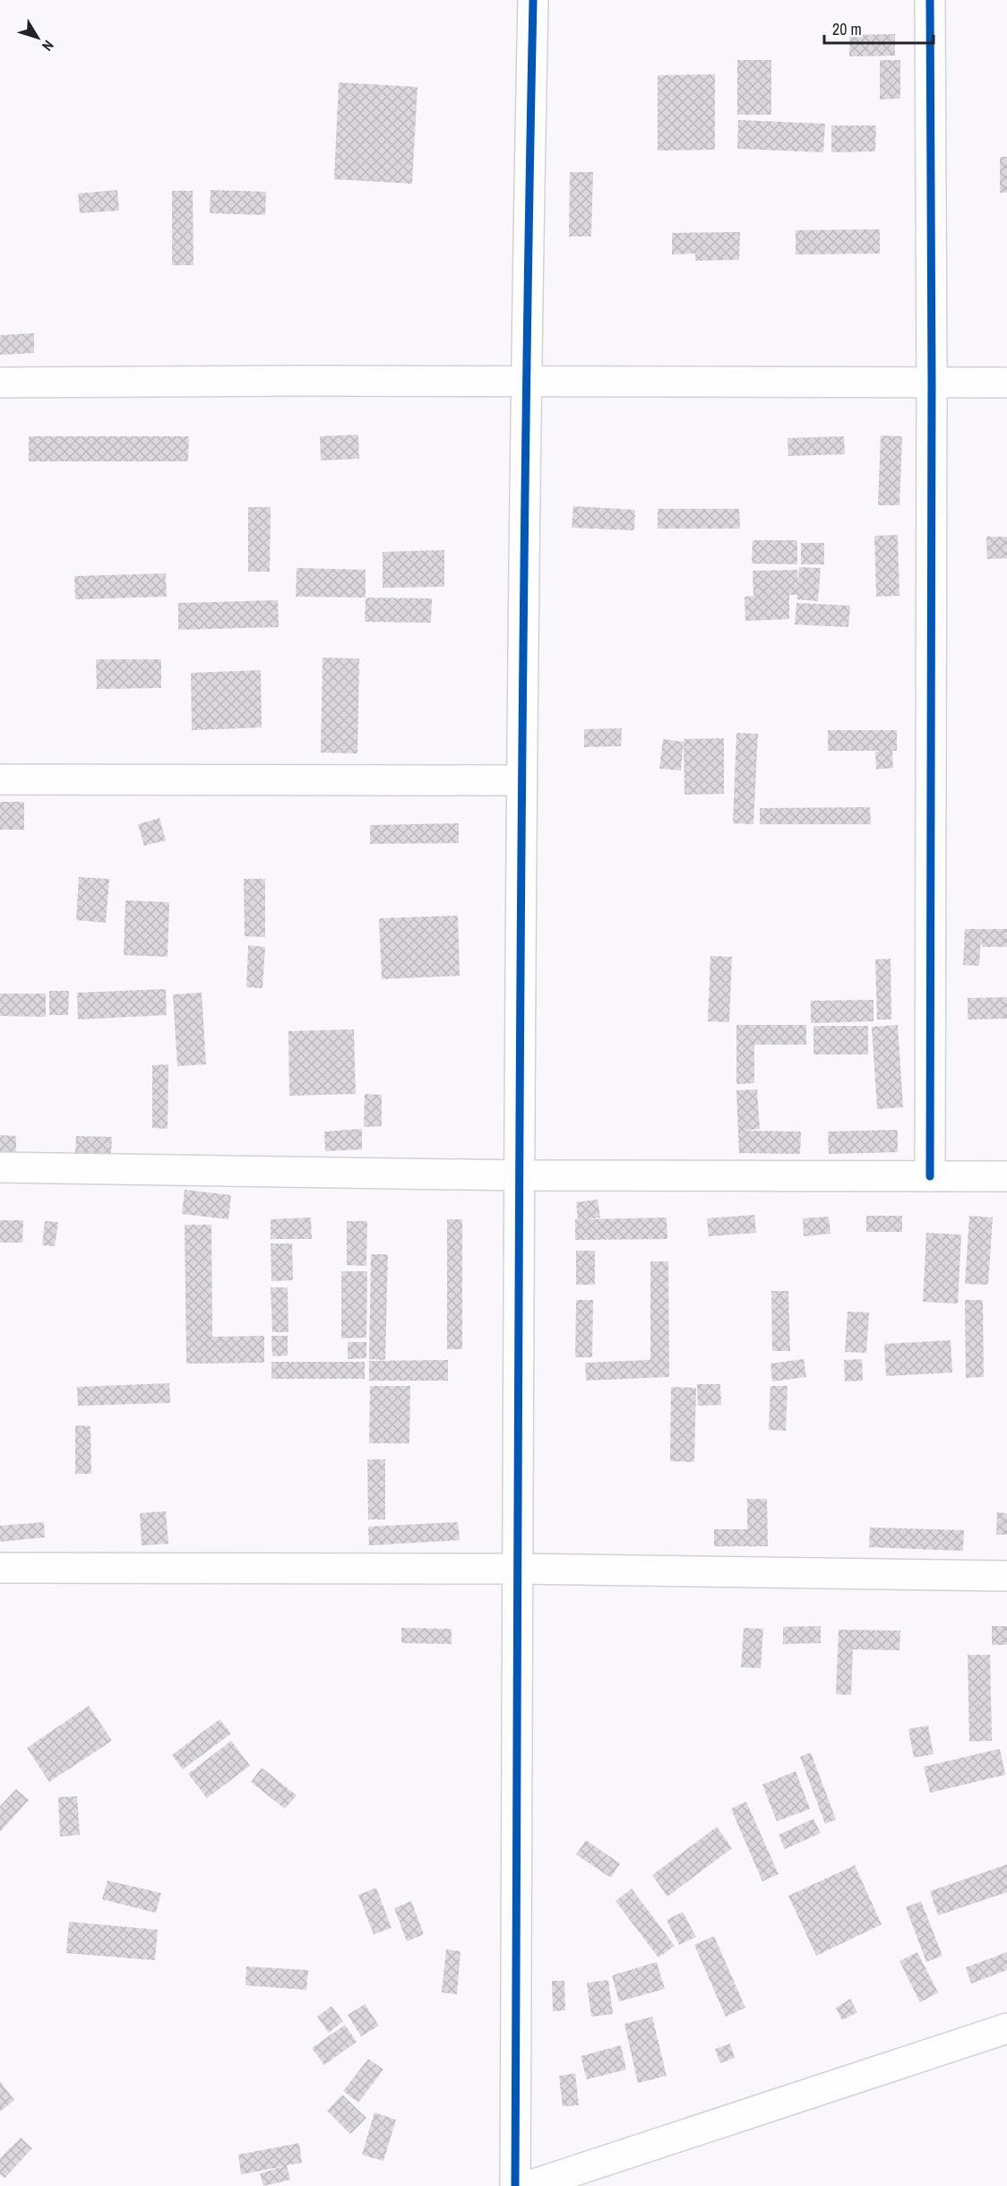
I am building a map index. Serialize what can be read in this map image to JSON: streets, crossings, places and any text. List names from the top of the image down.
{
  "scale_bar": "20 m",
  "north": "bottom right"
}
